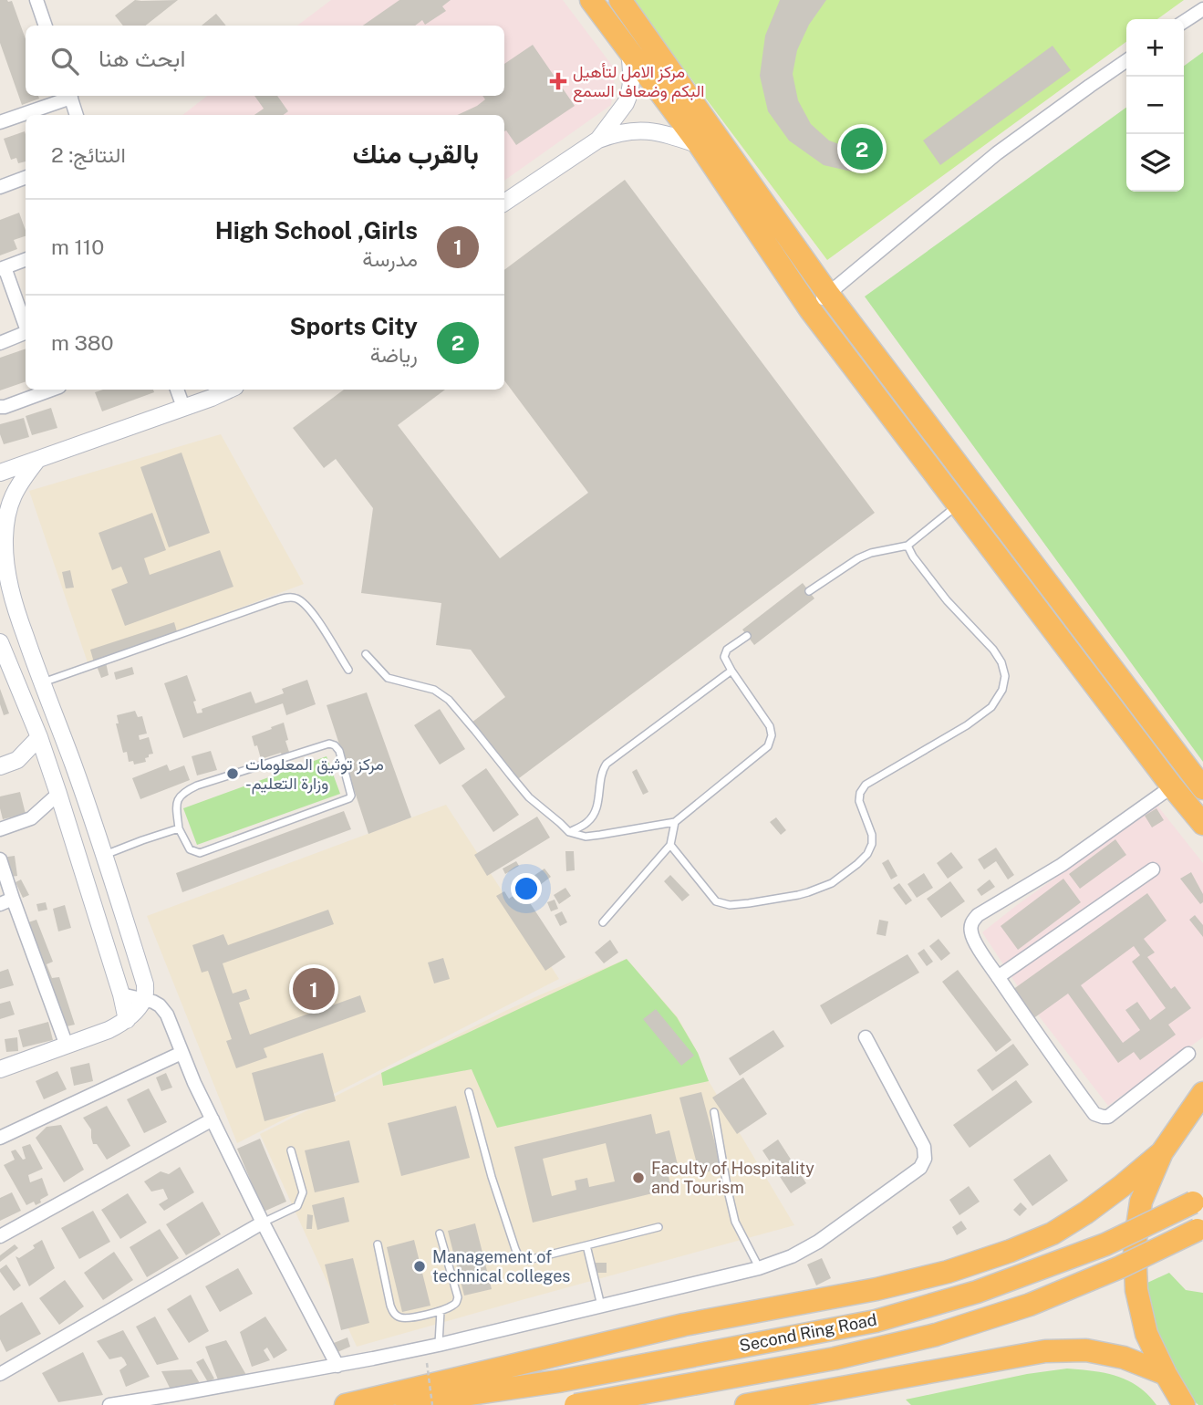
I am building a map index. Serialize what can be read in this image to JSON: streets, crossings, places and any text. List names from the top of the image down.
{
  "streets": {
    "highway": ["Second Ring Road"]
  },
  "places": {
    "health": ["مركز الامل لتأهيل البكم وضعاف السمع"],
    "other": ["مركز توثيق المعلومات -وزارة التعليم", "Faculty of Hospitality and Tourism", "Management of technical colleges"]
  },
  "page": {
    "map_buttons": ["+", "−"],
    "search": "ابحث هنا",
    "heading": ["بالقرب منك", "النتائج: 2"],
    "pins": ["2", "1"],
    "list": [
      {
        "mark": "1",
        "name": "High School ,Girls",
        "note": "مدرسة",
        "value": "110 m"
      },
      {
        "mark": "2",
        "name": "Sports City",
        "note": "رياضة",
        "value": "380 m"
      }
    ]
  }
}
